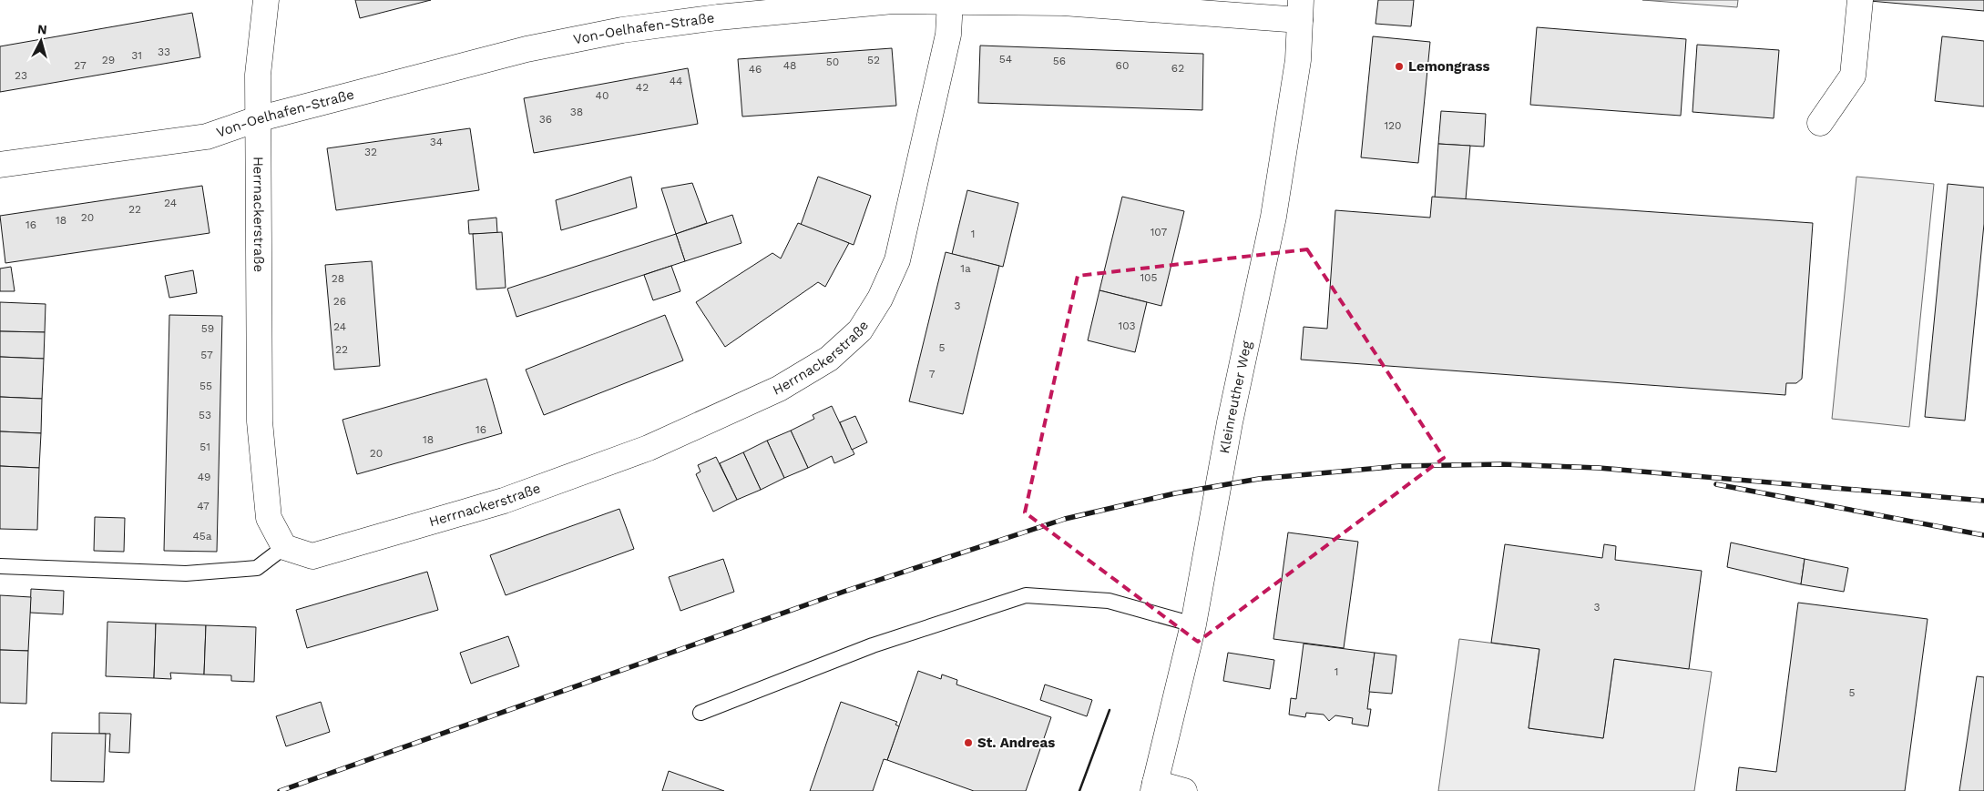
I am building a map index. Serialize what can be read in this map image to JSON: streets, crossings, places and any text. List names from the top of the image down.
{
  "streets": {
    "street": ["Von-Oelhafen-Straße", "Herrnackerstraße", "Kleinreuther Weg"]
  },
  "crossings": [
    ["Von-Oelhafen-Straße", "Herrnackerstraße"],
    ["Von-Oelhafen-Straße", "Kleinreuther Weg"]
  ],
  "places": ["Lemongrass", "St. Andreas"],
  "house_numbers": [
    "33",
    "31",
    "54",
    "29",
    "52",
    "56",
    "50",
    "27",
    "48",
    "60",
    "62",
    "46",
    "23",
    "44",
    "42",
    "40",
    "38",
    "36",
    "120",
    "34",
    "32",
    "24",
    "22",
    "20",
    "18",
    "16",
    "107",
    "1",
    "1a",
    "105",
    "28",
    "26",
    "3",
    "103",
    "24",
    "59",
    "5",
    "22",
    "57",
    "7",
    "55",
    "53",
    "16",
    "18",
    "51",
    "20",
    "49",
    "47",
    "45a",
    "3",
    "1",
    "5"
  ],
  "north": "top"
}
